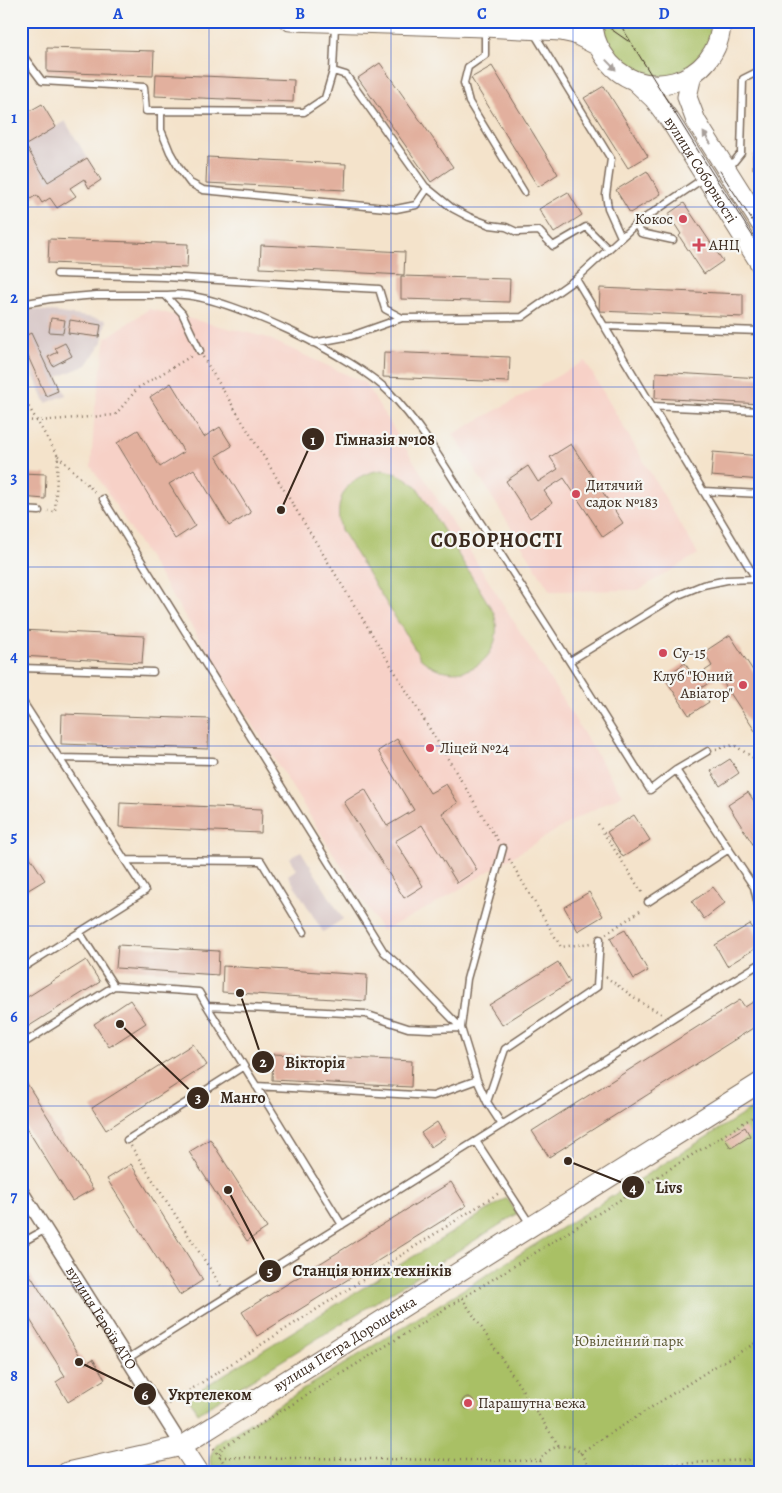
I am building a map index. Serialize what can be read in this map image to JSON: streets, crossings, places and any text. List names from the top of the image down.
{
  "streets": {
    "main road": ["вулиця Соборності", "вулиця Героїв АТО", "вулиця Петра Дорошенка"]
  },
  "crossings": [
    ["вулиця Героїв АТО", "вулиця Петра Дорошенка"]
  ],
  "districts": ["СОБОРНОСТІ"],
  "parks": ["Ювілейний парк"],
  "places": {
    "other": [
      "Кокос",
      "Дитячий садок №183",
      "Гімназія №108",
      "Су-15",
      "Клуб \"Юний Авіатор\"",
      "Ліцей №24",
      "Вікторія",
      "Манго",
      "Livs",
      "Станція юних техніків",
      "Укртелеком",
      "Парашутна вежа"
    ],
    "health": ["АНЦ"]
  },
  "grid": {
    "columns": [
      "A",
      "B",
      "C",
      "D"
    ],
    "rows": [
      "1",
      "2",
      "3",
      "4",
      "5",
      "6",
      "7",
      "8"
    ]
  }
}
